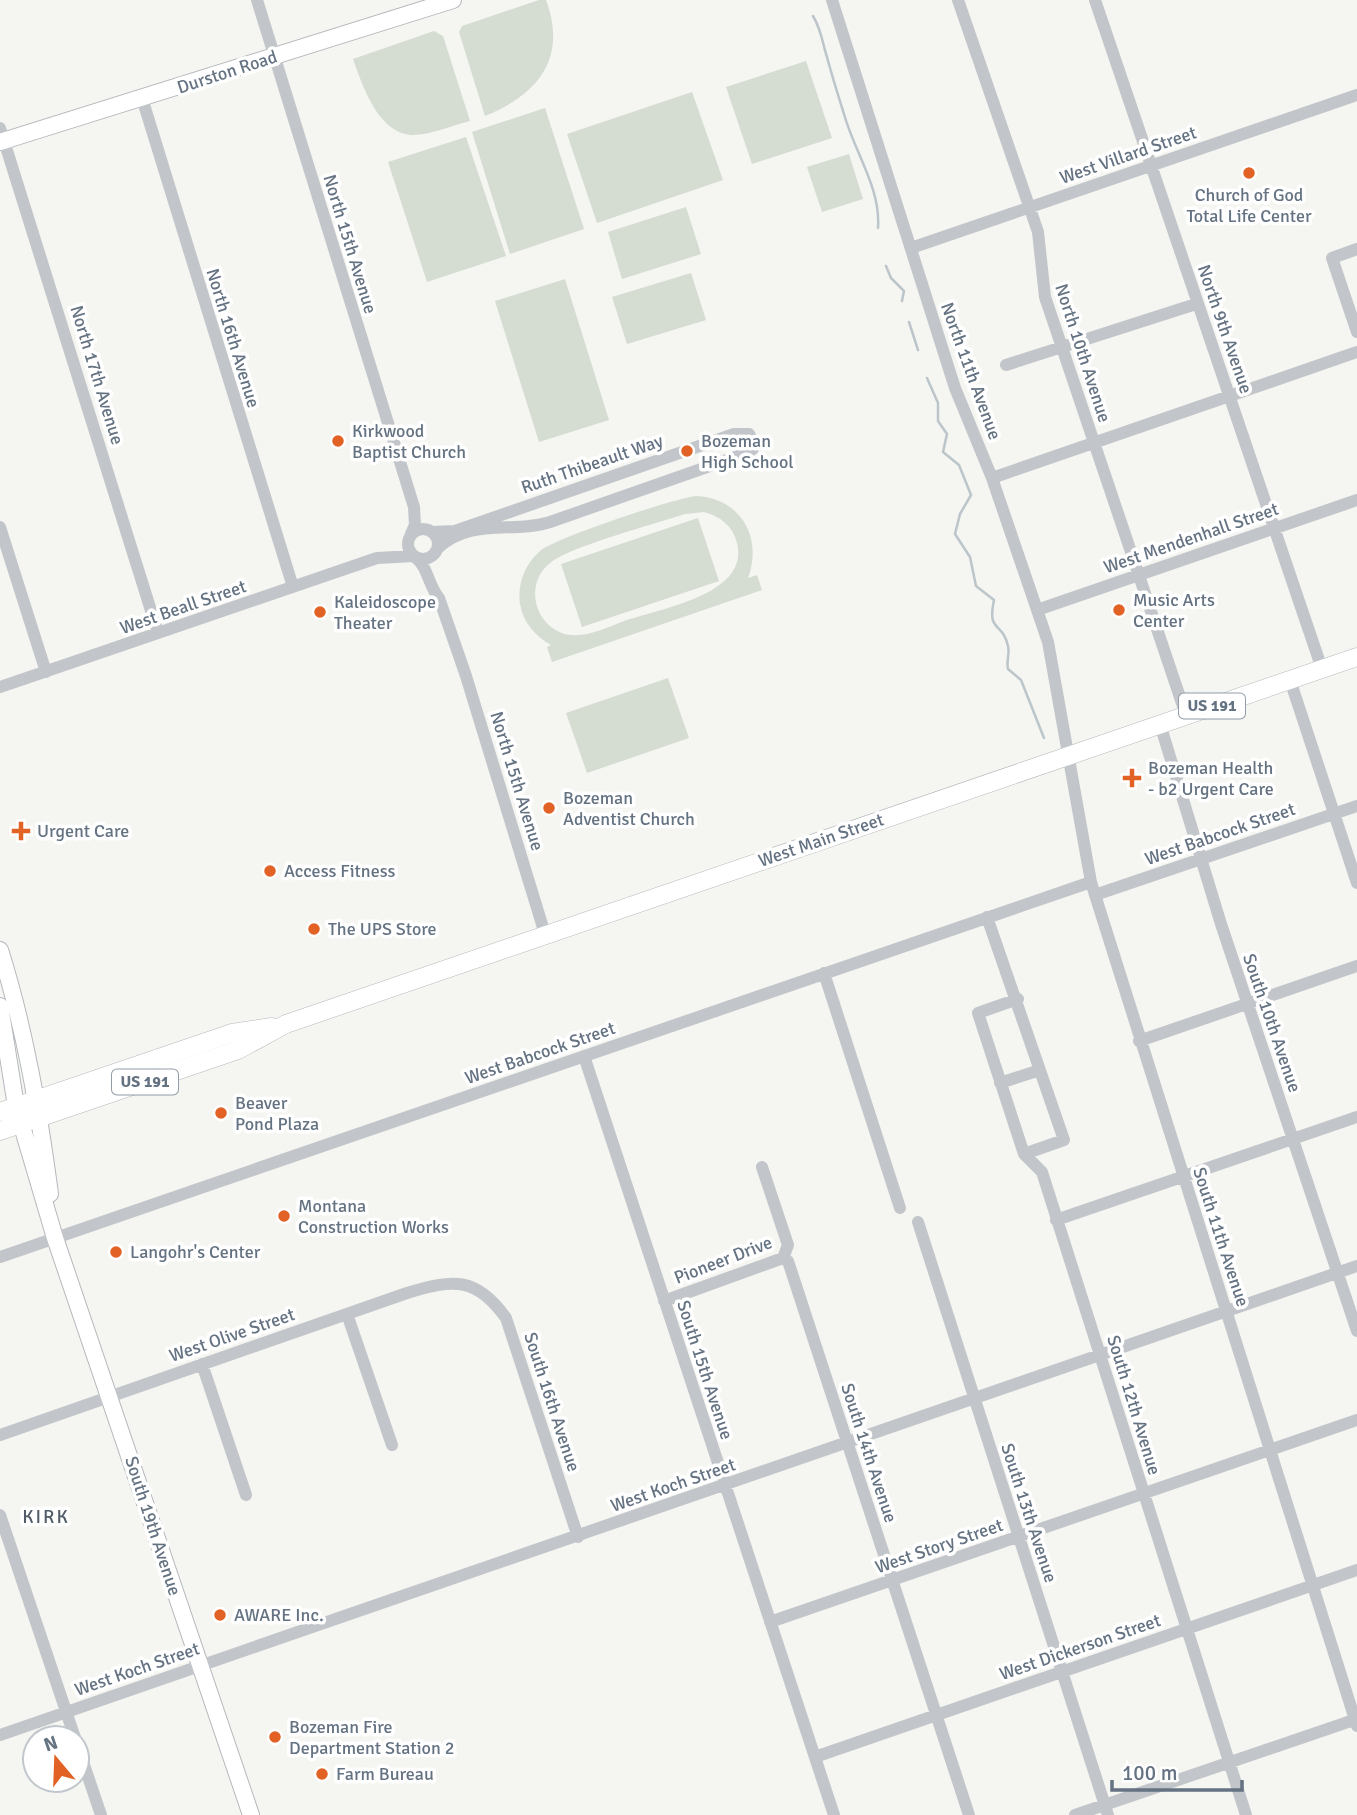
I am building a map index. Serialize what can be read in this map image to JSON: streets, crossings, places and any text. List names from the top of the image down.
{
  "streets": {
    "highway": ["US 191", "West Main Street"],
    "main road": ["Durston Road", "South 19th Avenue"],
    "street": [
      "West Villard Street",
      "North 15th Avenue",
      "North 9th Avenue",
      "North 16th Avenue",
      "North 10th Avenue",
      "North 11th Avenue",
      "North 17th Avenue",
      "Ruth Thibeault Way",
      "West Mendenhall Street",
      "West Beall Street",
      "West Babcock Street",
      "South 10th Avenue",
      "South 11th Avenue",
      "Pioneer Drive",
      "West Olive Street",
      "South 15th Avenue",
      "South 16th Avenue",
      "South 12th Avenue",
      "South 14th Avenue",
      "West Koch Street",
      "South 13th Avenue",
      "West Story Street",
      "West Dickerson Street"
    ]
  },
  "crossings": [
    ["Durston Road", "North 15th Avenue"],
    ["Durston Road", "North 16th Avenue"],
    ["Durston Road", "North 17th Avenue"],
    ["West Villard Street", "North 9th Avenue"],
    ["West Villard Street", "North 10th Avenue"],
    ["West Villard Street", "North 11th Avenue"],
    ["North 15th Avenue", "Ruth Thibeault Way"],
    ["North 15th Avenue", "West Beall Street"],
    ["North 15th Avenue", "West Main Street"],
    ["North 9th Avenue", "West Mendenhall Street"],
    ["North 9th Avenue", "West Main Street"],
    ["North 16th Avenue", "West Beall Street"],
    ["North 10th Avenue", "West Mendenhall Street"],
    ["North 10th Avenue", "West Main Street"],
    ["North 11th Avenue", "West Mendenhall Street"],
    ["North 11th Avenue", "West Main Street"],
    ["North 11th Avenue", "South 11th Avenue"],
    ["North 17th Avenue", "West Beall Street"],
    ["Ruth Thibeault Way", "West Beall Street"],
    ["West Babcock Street", "South 10th Avenue"],
    ["West Babcock Street", "South 11th Avenue"],
    ["West Babcock Street", "South 15th Avenue"],
    ["West Babcock Street", "South 19th Avenue"],
    ["West Main Street", "South 10th Avenue"],
    ["West Main Street", "South 11th Avenue"],
    ["West Main Street", "South 19th Avenue"],
    ["South 10th Avenue", "West Koch Street"],
    ["South 11th Avenue", "West Koch Street"],
    ["South 11th Avenue", "West Story Street"],
    ["South 11th Avenue", "West Dickerson Street"],
    ["Pioneer Drive", "South 15th Avenue"],
    ["West Olive Street", "South 16th Avenue"],
    ["West Olive Street", "South 19th Avenue"],
    ["South 15th Avenue", "West Koch Street"],
    ["South 15th Avenue", "West Story Street"],
    ["South 15th Avenue", "West Dickerson Street"],
    ["South 16th Avenue", "West Koch Street"],
    ["South 12th Avenue", "West Koch Street"],
    ["South 12th Avenue", "West Story Street"],
    ["South 12th Avenue", "West Dickerson Street"],
    ["South 14th Avenue", "West Koch Street"],
    ["South 14th Avenue", "West Story Street"],
    ["South 14th Avenue", "West Dickerson Street"],
    ["West Koch Street", "South 13th Avenue"],
    ["West Koch Street", "South 19th Avenue"],
    ["South 13th Avenue", "West Story Street"],
    ["South 13th Avenue", "West Dickerson Street"]
  ],
  "districts": ["KIRK"],
  "places": {
    "other": [
      "Church of God Total Life Center",
      "Kirkwood Baptist Church",
      "Bozeman High School",
      "Music Arts Center",
      "Kaleidoscope Theater",
      "Bozeman Adventist Church",
      "Access Fitness",
      "The UPS Store",
      "Beaver Pond Plaza",
      "Montana Construction Works",
      "Langohr's Center",
      "AWARE Inc.",
      "Bozeman Fire Department Station 2",
      "Farm Bureau"
    ],
    "health": ["Bozeman Health - b2 Urgent Care", "Urgent Care"]
  },
  "scale_bar": "100 m",
  "north": "top"
}
